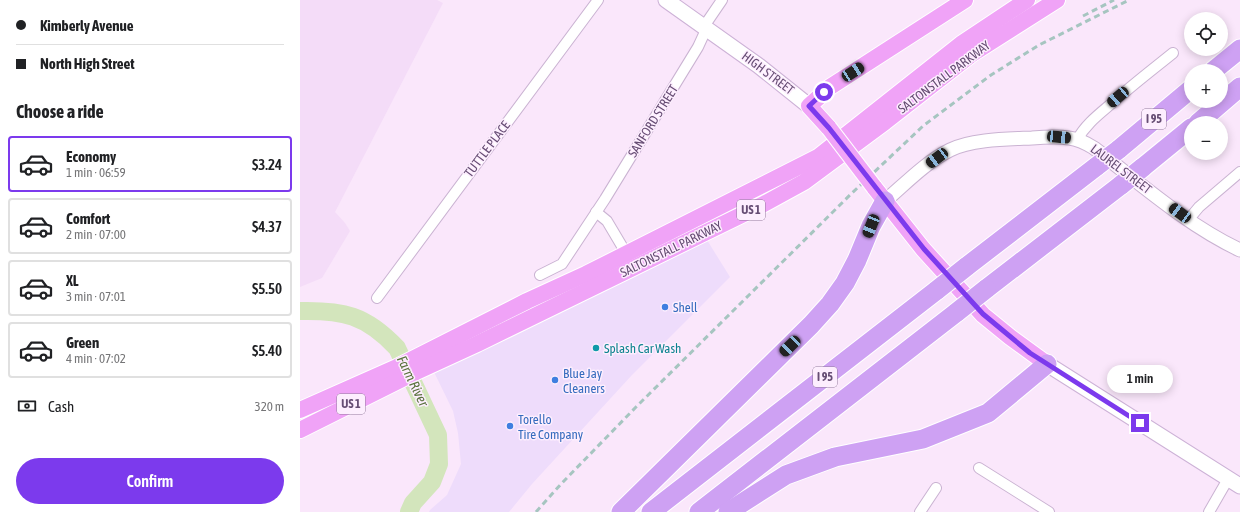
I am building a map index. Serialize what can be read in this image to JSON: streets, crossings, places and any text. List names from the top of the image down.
{
  "streets": {
    "highway": ["I 95"],
    "main road": ["HIGH STREET", "SALTONSTALL PARKWAY", "US 1"],
    "street": ["SANFORD STREET", "TUTTLE PLACE", "LAUREL STREET"]
  },
  "crossings": [
    ["HIGH STREET", "SANFORD STREET"],
    ["HIGH STREET", "LAUREL STREET"]
  ],
  "water": ["Farm River"],
  "places": [
    "Shell",
    "Splash Car Wash",
    "Blue Jay Cleaners",
    "Torello Tire Company"
  ],
  "page": {
    "banner": ["Kimberly Avenue", "North High Street"],
    "map_buttons": ["+", "−"],
    "heading": "Choose a ride",
    "list": [
      {
        "name": "Economy",
        "note": "1 min · 06:59",
        "value": "$3.24"
      },
      {
        "name": "Comfort",
        "note": "2 min · 07:00",
        "value": "$4.37"
      },
      {
        "name": "XL",
        "note": "3 min · 07:01",
        "value": "$5.50"
      },
      {
        "name": "Green",
        "note": "4 min · 07:02",
        "value": "$5.40"
      }
    ],
    "bubble": "1 min",
    "pay": ["Cash", "320 m"],
    "buttons": "Confirm"
  }
}
